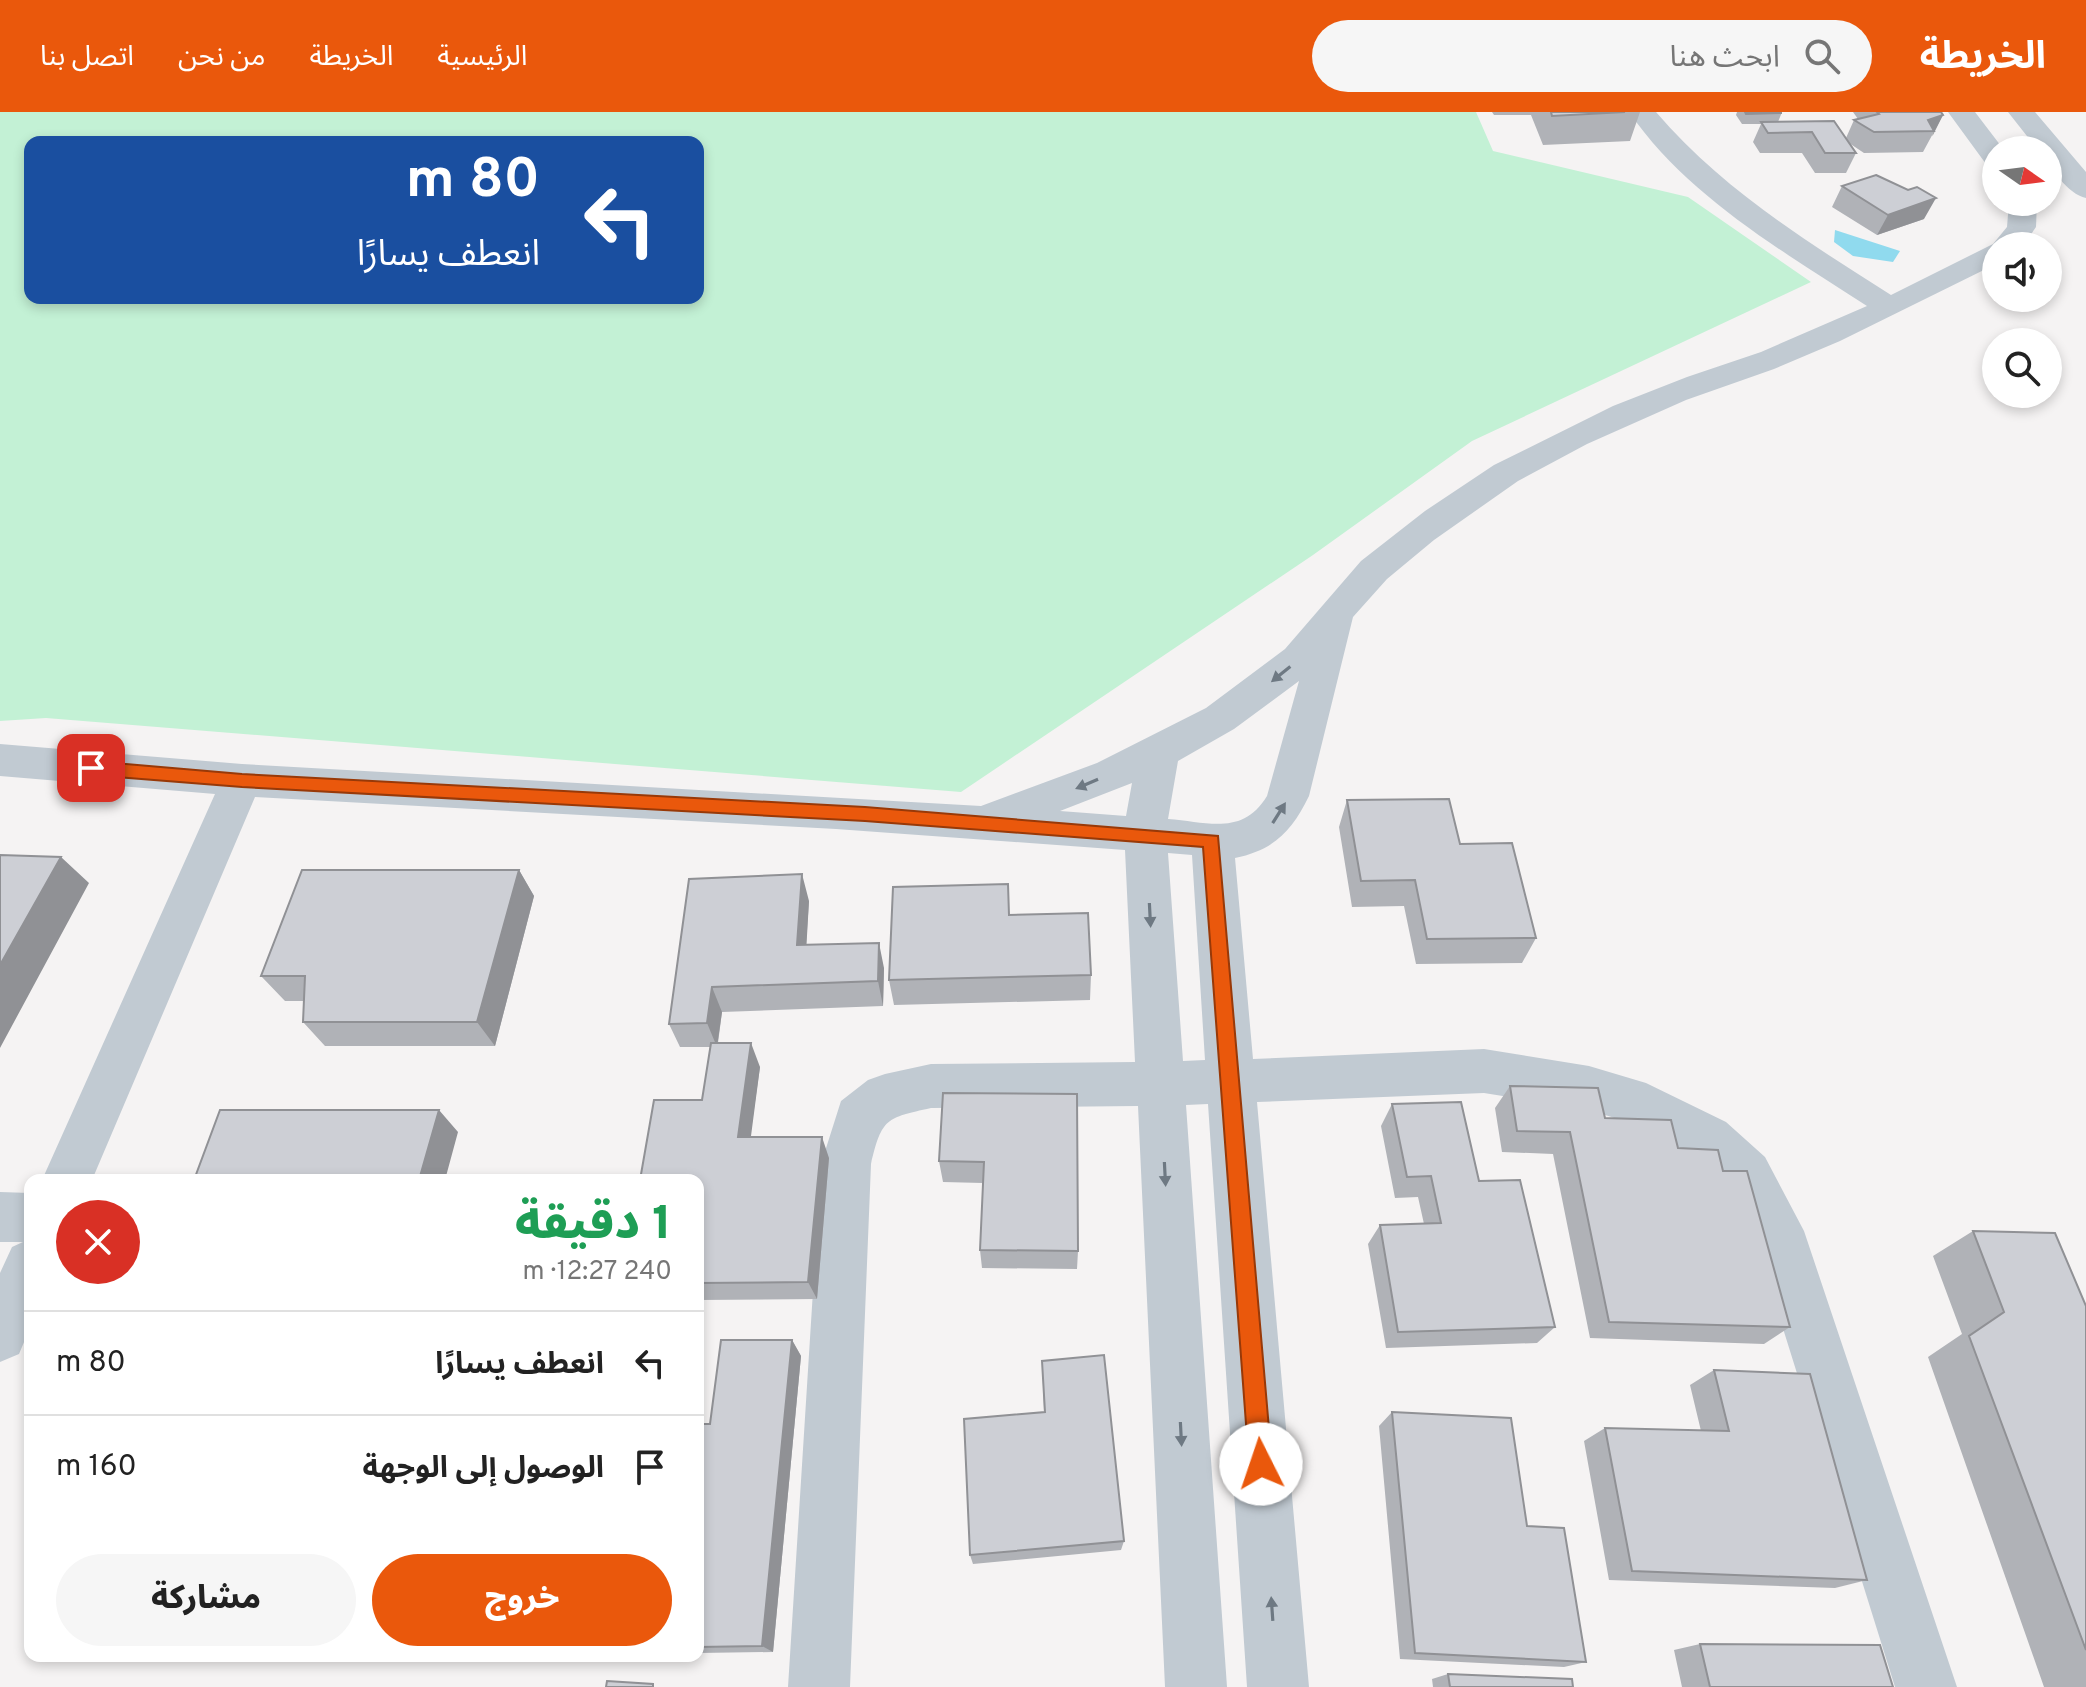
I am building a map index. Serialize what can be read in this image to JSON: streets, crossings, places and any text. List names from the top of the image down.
{
  "north": "right",
  "page": {
    "header": "الخريطة",
    "search": "ابحث هنا",
    "nav": [
      "الرئيسية",
      "الخريطة",
      "من نحن",
      "اتصل بنا"
    ],
    "turn": ["80 m", "انعطف يسارًا"],
    "heading": ["1 دقيقة", "240 m · 12:27"],
    "list": [
      {
        "name": "انعطف يسارًا",
        "value": "80 m"
      },
      {
        "name": "الوصول إلى الوجهة",
        "value": "160 m"
      }
    ],
    "buttons": ["خروج", "مشاركة"]
  }
}
